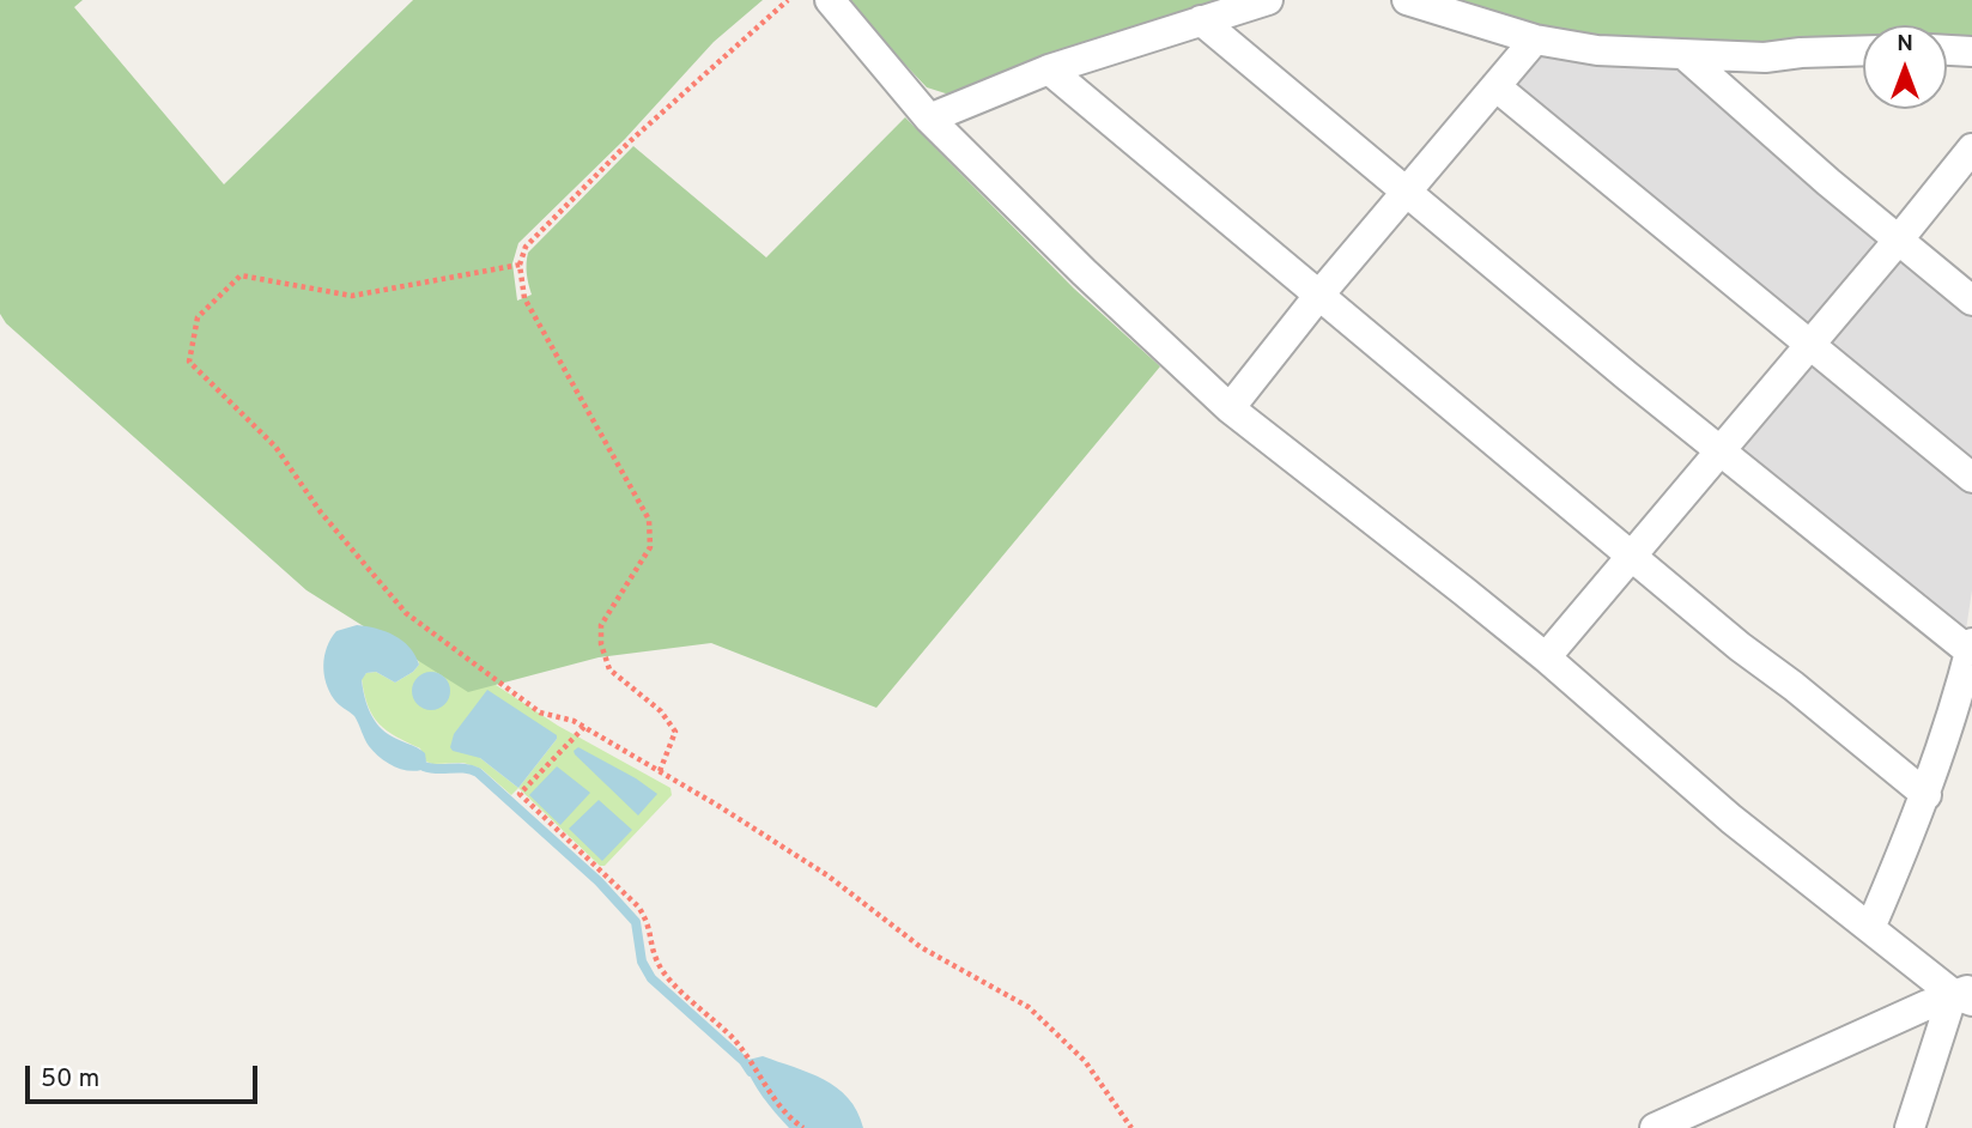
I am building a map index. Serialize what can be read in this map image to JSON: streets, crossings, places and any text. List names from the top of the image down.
{
  "scale_bar": "50 m",
  "north": "top"
}
